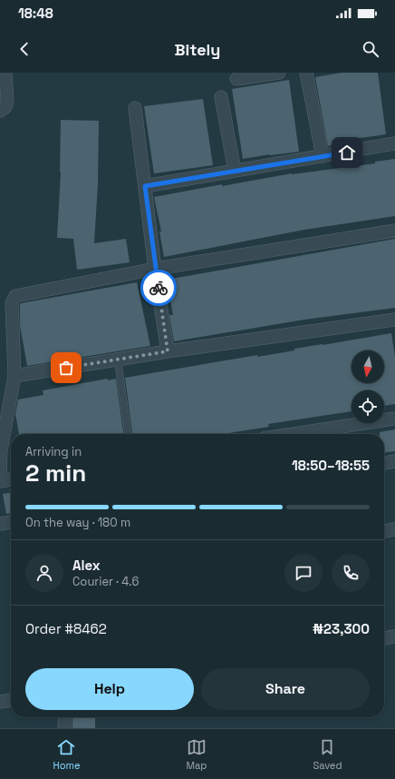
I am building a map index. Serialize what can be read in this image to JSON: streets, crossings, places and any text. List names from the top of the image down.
{
  "north": "bottom",
  "page": {
    "status": "18:48",
    "header": "Bitely",
    "heading": ["2 min", "Arriving in", "18:50–18:55"],
    "panel": [
      "Alex",
      "Courier · 4.6",
      "Order #8462",
      "₦23,300"
    ],
    "bar": "On the way · 180 m",
    "buttons": ["Help", "Share"],
    "tabs": ["Home", "Map", "Saved"]
  }
}
